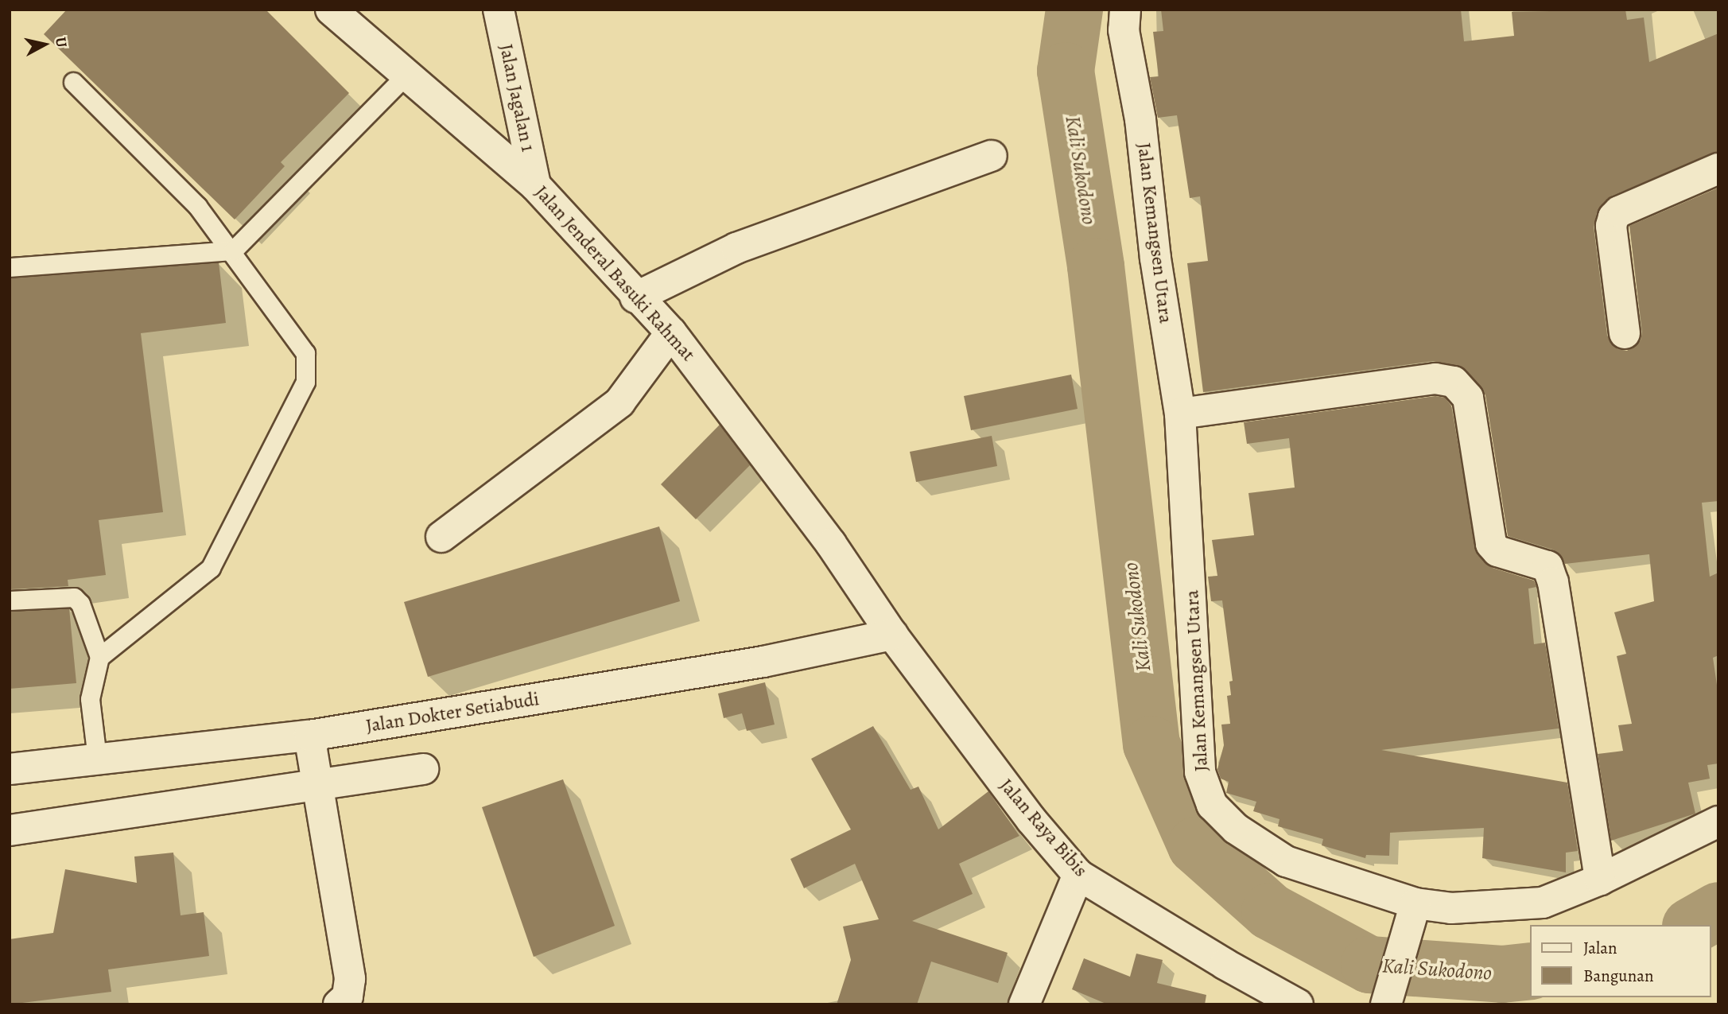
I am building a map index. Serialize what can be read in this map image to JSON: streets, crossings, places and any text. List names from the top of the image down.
{
  "streets": {
    "street": [
      "Jalan Jagalan 1",
      "Jalan Kemangsen Utara",
      "Jalan Jenderal Basuki Rahmat",
      "Jalan Dokter Setiabudi",
      "Jalan Raya Bibis"
    ]
  },
  "crossings": [
    ["Jalan Jagalan 1", "Jalan Jenderal Basuki Rahmat"],
    ["Jalan Jenderal Basuki Rahmat", "Jalan Dokter Setiabudi"],
    ["Jalan Jenderal Basuki Rahmat", "Jalan Raya Bibis"],
    ["Jalan Dokter Setiabudi", "Jalan Raya Bibis"]
  ],
  "water": ["Kali Sukodono"],
  "legend": ["Jalan", "Bangunan"],
  "north": "right"
}
